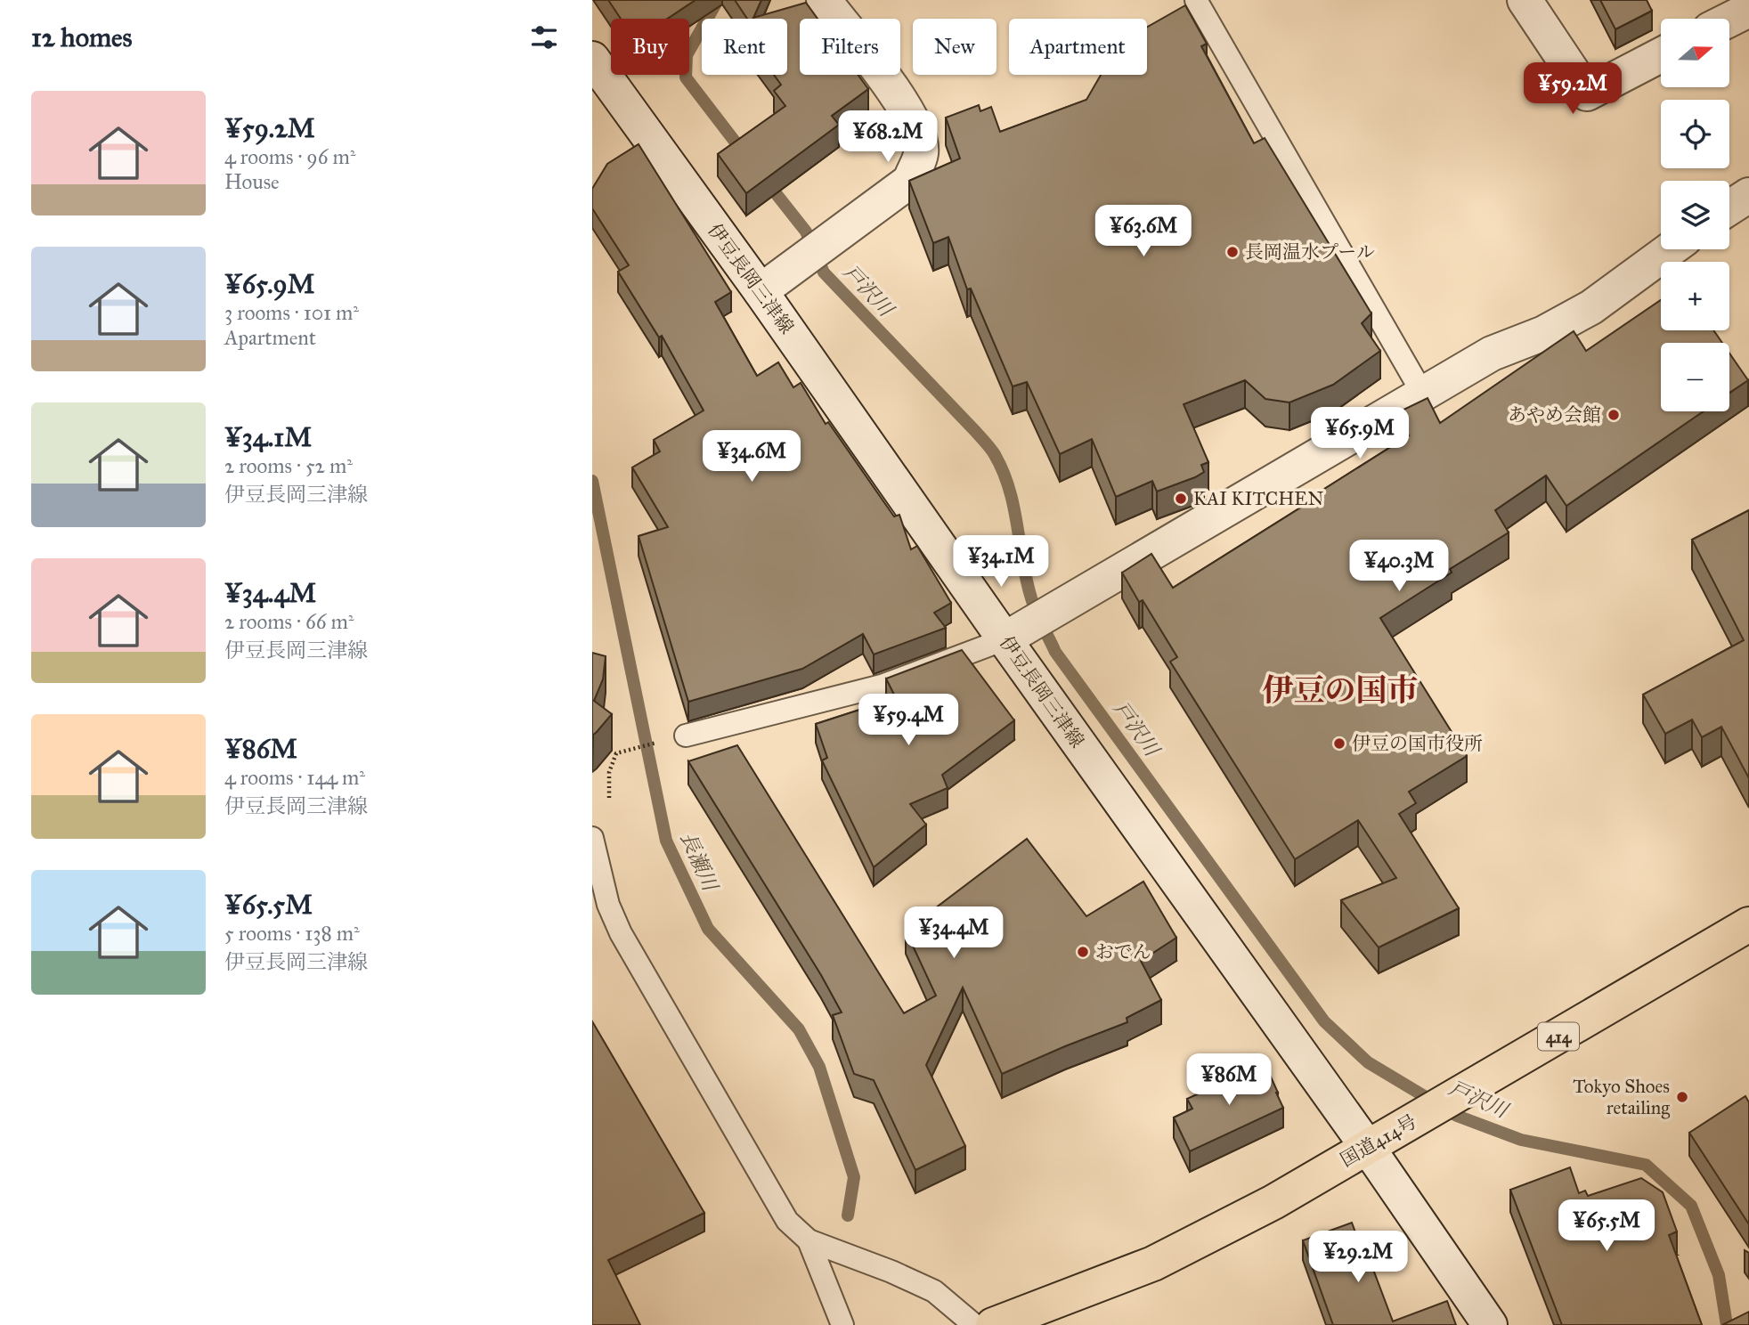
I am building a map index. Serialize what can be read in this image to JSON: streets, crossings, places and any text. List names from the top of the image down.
{
  "streets": {
    "highway": ["414", "国道414号"],
    "main road": ["伊豆長岡三津線"]
  },
  "crossings": [
    ["伊豆長岡三津線", "国道414号"]
  ],
  "districts": ["伊豆の国市"],
  "water": ["戸沢川", "長瀬川"],
  "places": [
    "長岡温水プール",
    "あやめ会館",
    "KAI KITCHEN",
    "伊豆の国市役所",
    "おでん",
    "Tokyo Shoes retailing"
  ],
  "north": "right",
  "page": {
    "heading": "12 homes",
    "map_buttons": ["+", "−"],
    "chip": [
      "Buy",
      "Rent",
      "Filters",
      "New",
      "Apartment"
    ],
    "price": [
      "¥59.2M",
      "¥68.2M",
      "¥63.6M",
      "¥65.9M",
      "¥34.6M",
      "¥34.1M",
      "¥40.3M",
      "¥59.4M",
      "¥34.4M",
      "¥86M",
      "¥65.5M",
      "¥29.2M"
    ],
    "list": [
      {
        "name": "¥59.2M",
        "note": "4 rooms · 96 m² · House"
      },
      {
        "name": "¥65.9M",
        "note": "3 rooms · 101 m² · Apartment"
      },
      {
        "name": "¥34.1M",
        "note": "2 rooms · 52 m² · 伊豆長岡三津線"
      },
      {
        "name": "¥34.4M",
        "note": "2 rooms · 66 m² · 伊豆長岡三津線"
      },
      {
        "name": "¥86M",
        "note": "4 rooms · 144 m² · 伊豆長岡三津線"
      },
      {
        "name": "¥65.5M",
        "note": "5 rooms · 138 m² · 伊豆長岡三津線"
      }
    ]
  }
}
